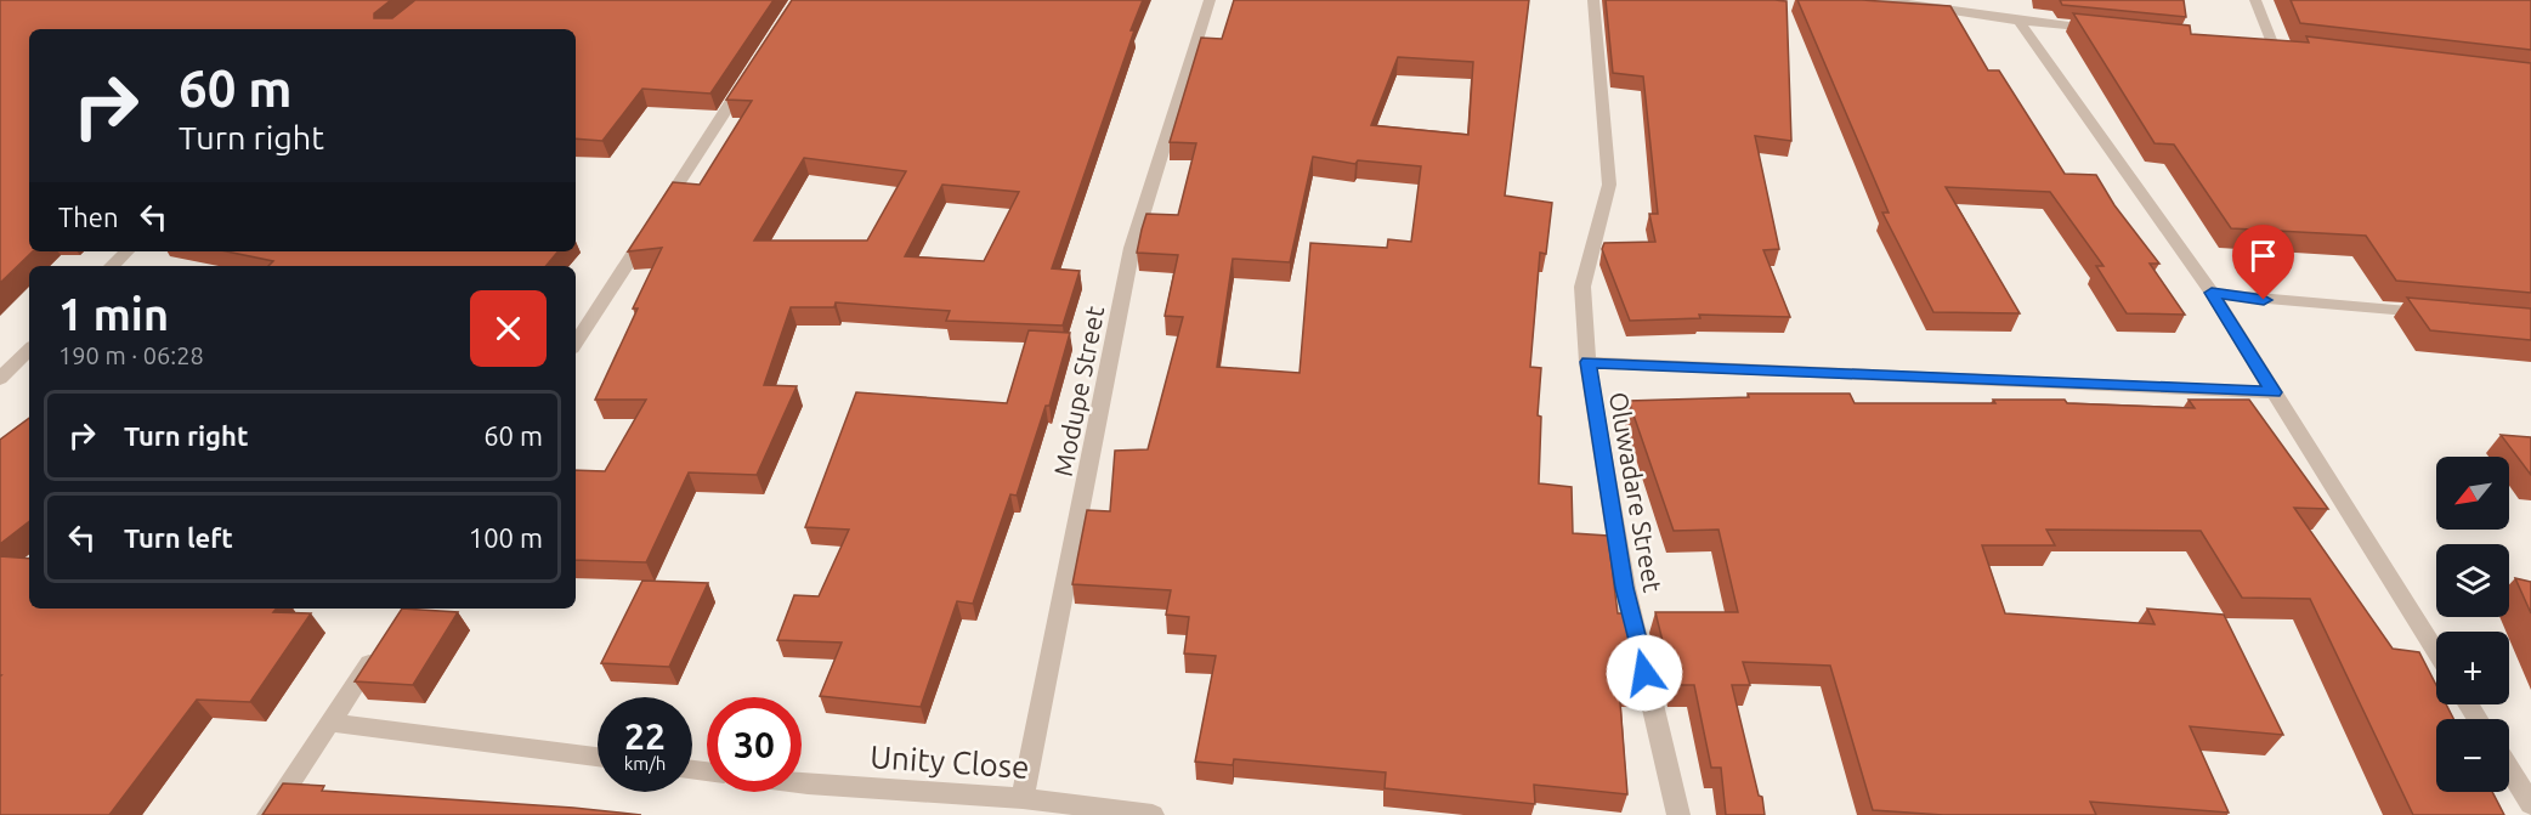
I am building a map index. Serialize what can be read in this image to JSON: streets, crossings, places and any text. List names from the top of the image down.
{
  "streets": {
    "street": ["Modupe Street", "Oluwadare Street", "Unity Close"]
  },
  "crossings": [
    ["Modupe Street", "Unity Close"]
  ],
  "north": "bottom left",
  "page": {
    "turn": ["60 m", "Turn right"],
    "then": "Then",
    "heading": ["1 min", "190 m · 06:28"],
    "list": [
      {
        "name": "Turn right",
        "value": "60 m"
      },
      {
        "name": "Turn left",
        "value": "100 m"
      }
    ],
    "map_buttons": ["+", "−"],
    "speed": "22 km/h",
    "limit": "30"
  }
}
